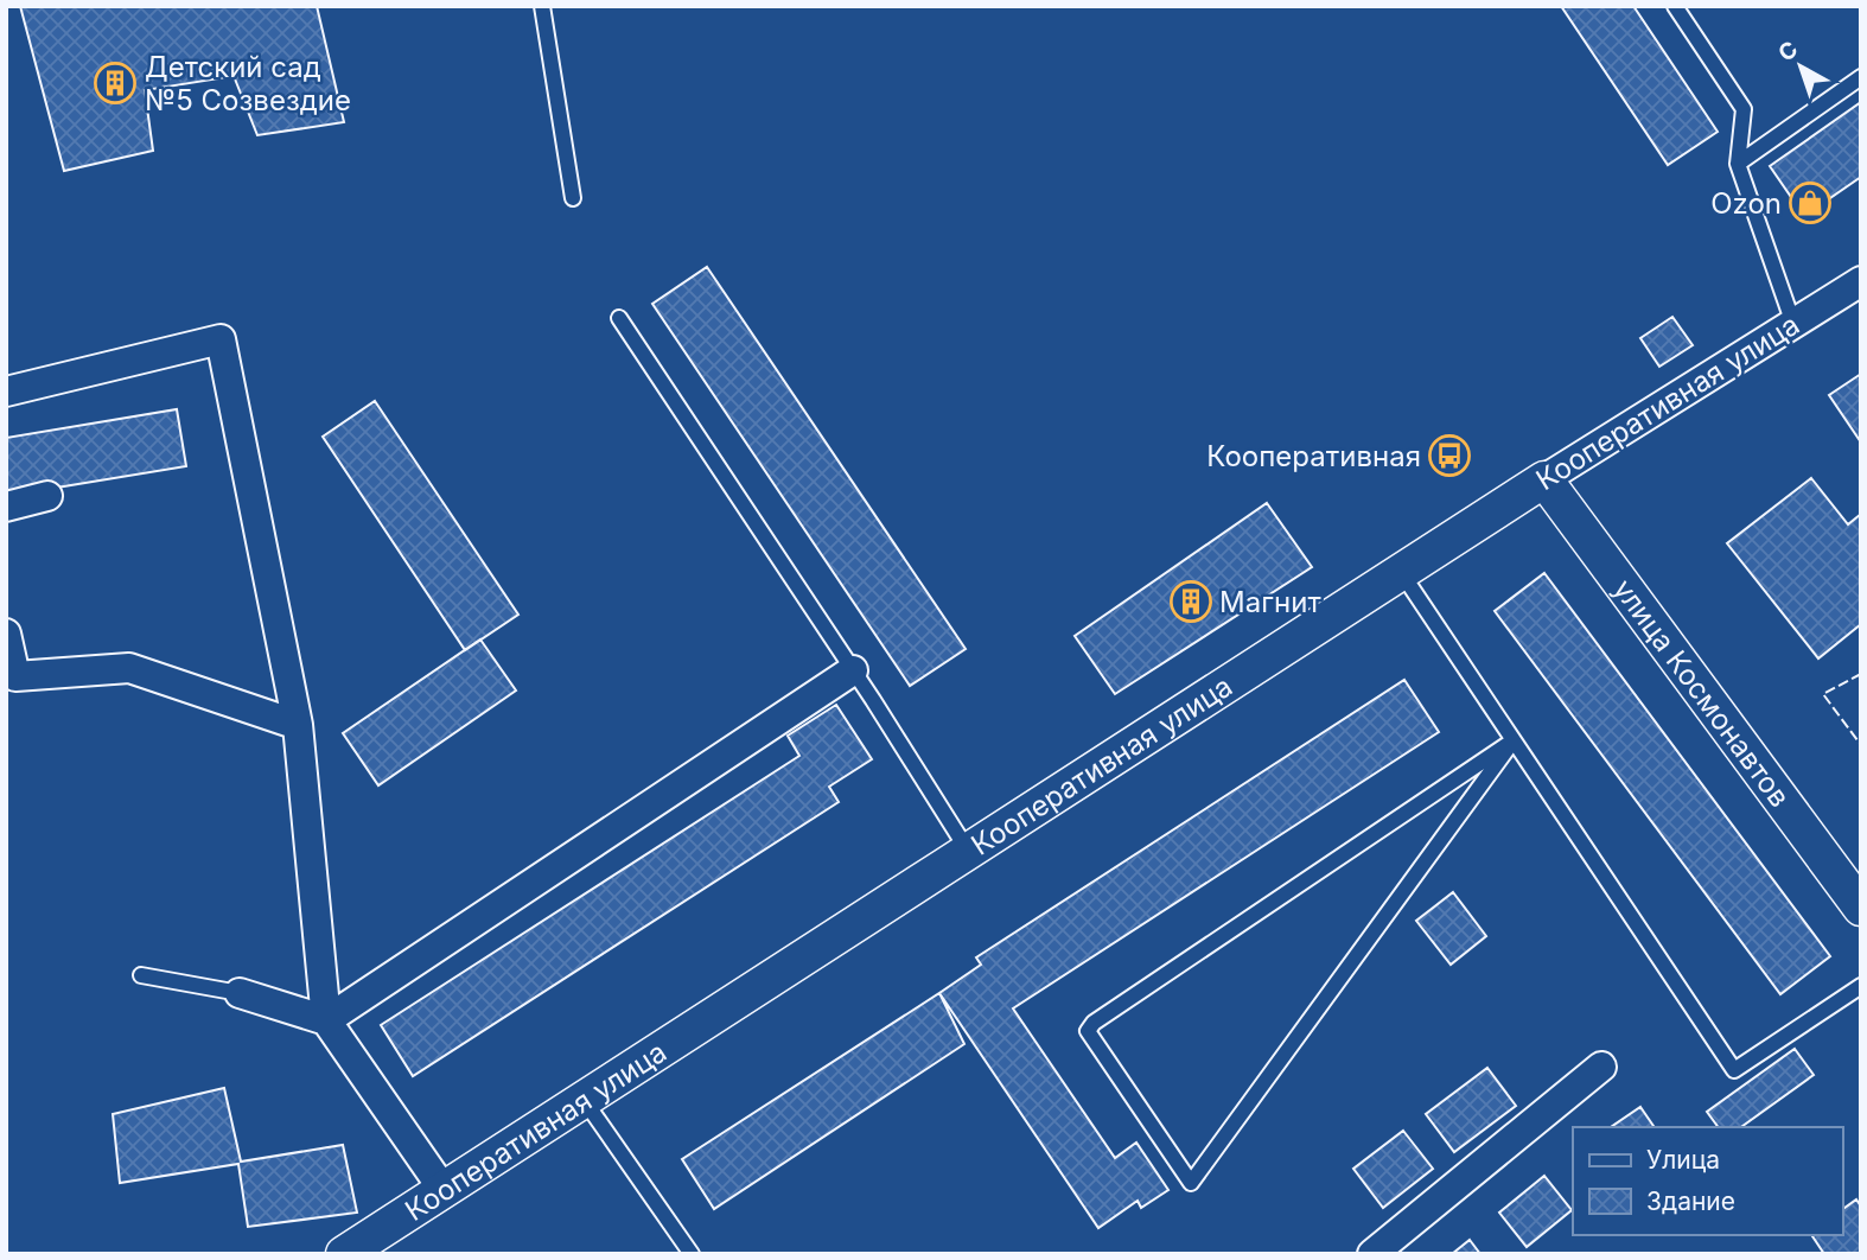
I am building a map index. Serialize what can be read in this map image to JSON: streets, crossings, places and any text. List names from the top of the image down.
{
  "streets": {
    "street": ["Кооперативная улица", "улица Космонавтов"]
  },
  "crossings": [
    ["Кооперативная улица", "улица Космонавтов"]
  ],
  "places": {
    "building": ["Детский сад №5 Созвездие", "Магнит"],
    "shop": ["Ozon"],
    "bus stop": ["Кооперативная"]
  },
  "legend": ["Улица", "Здание"],
  "north": "top left"
}
